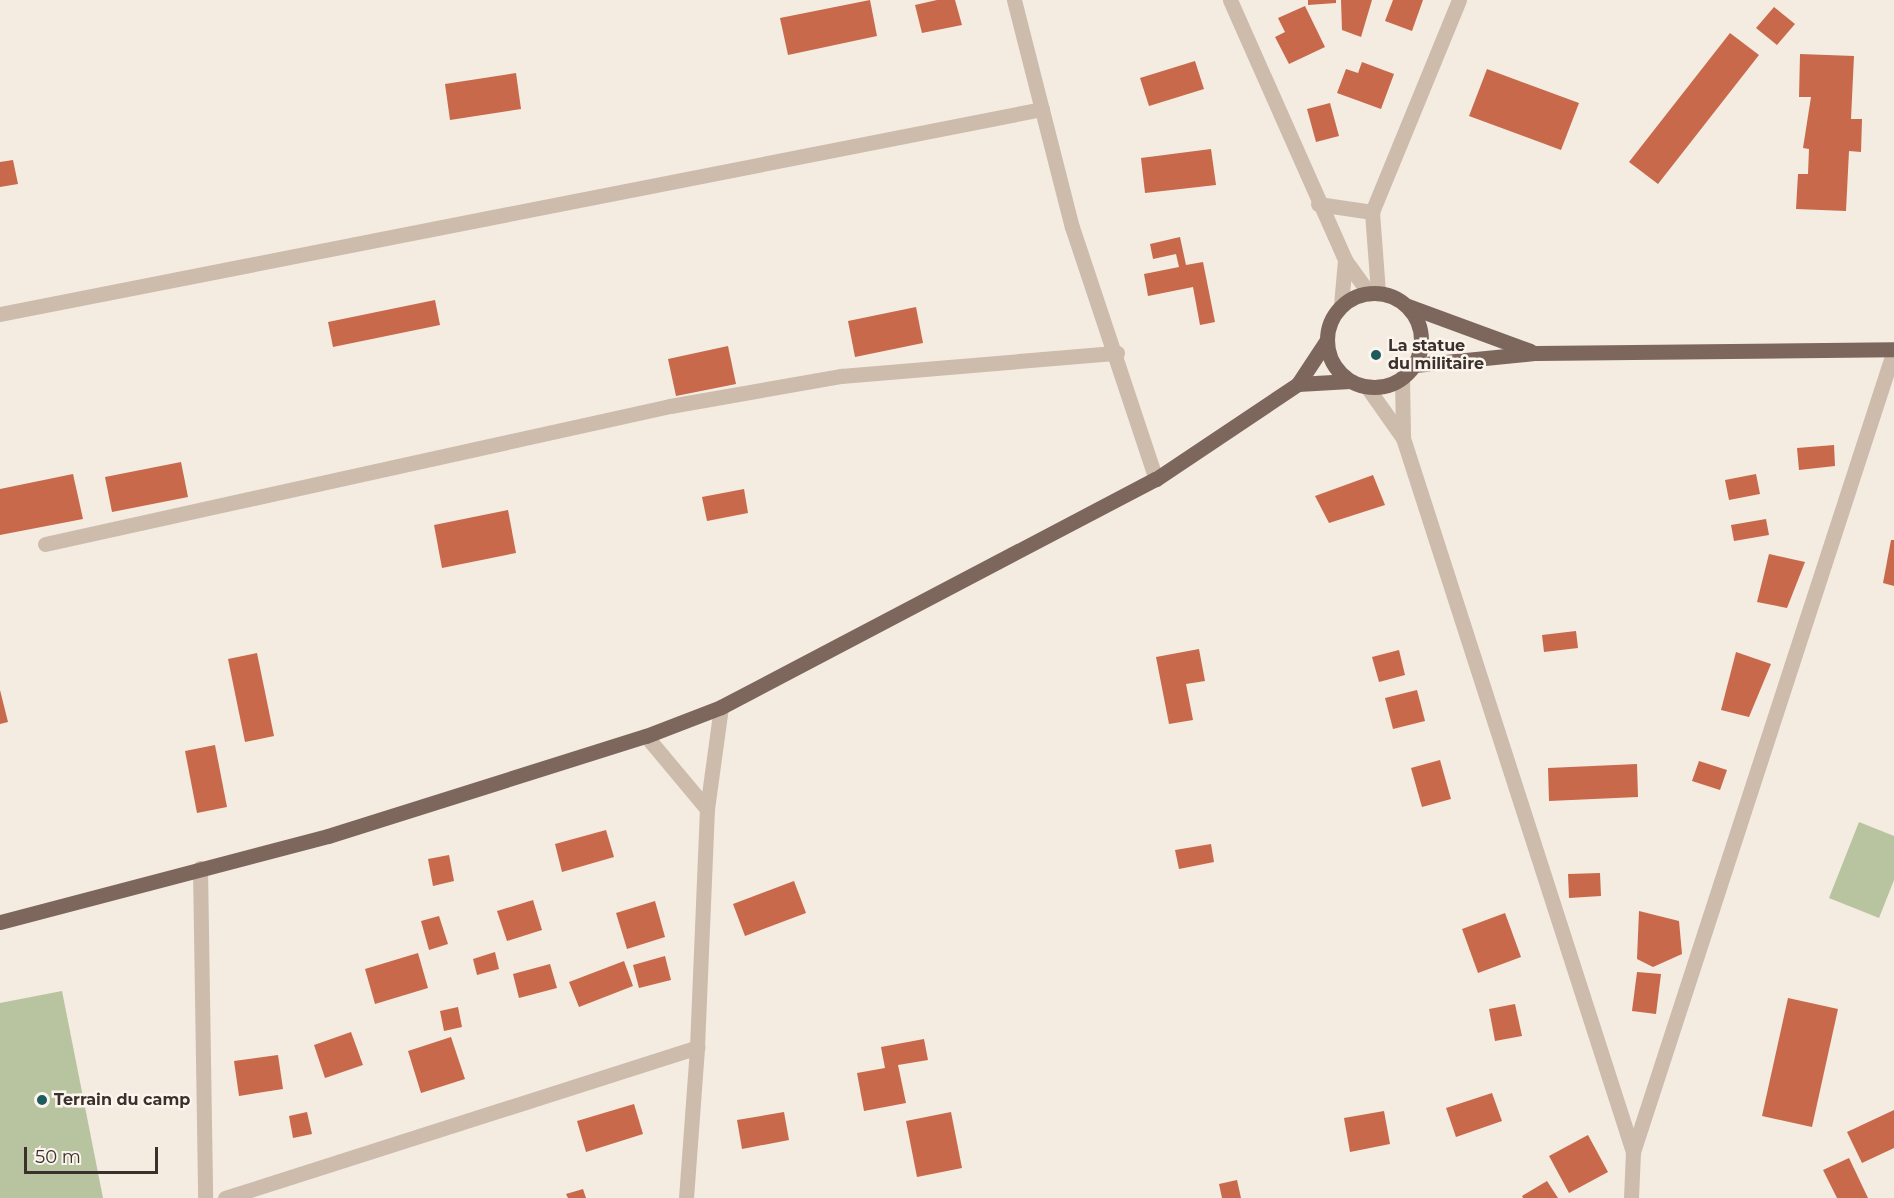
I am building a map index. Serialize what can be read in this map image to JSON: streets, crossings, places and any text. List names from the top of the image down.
{
  "places": ["La statue du militaire", "Terrain du camp"],
  "scale_bar": "50 m"
}
